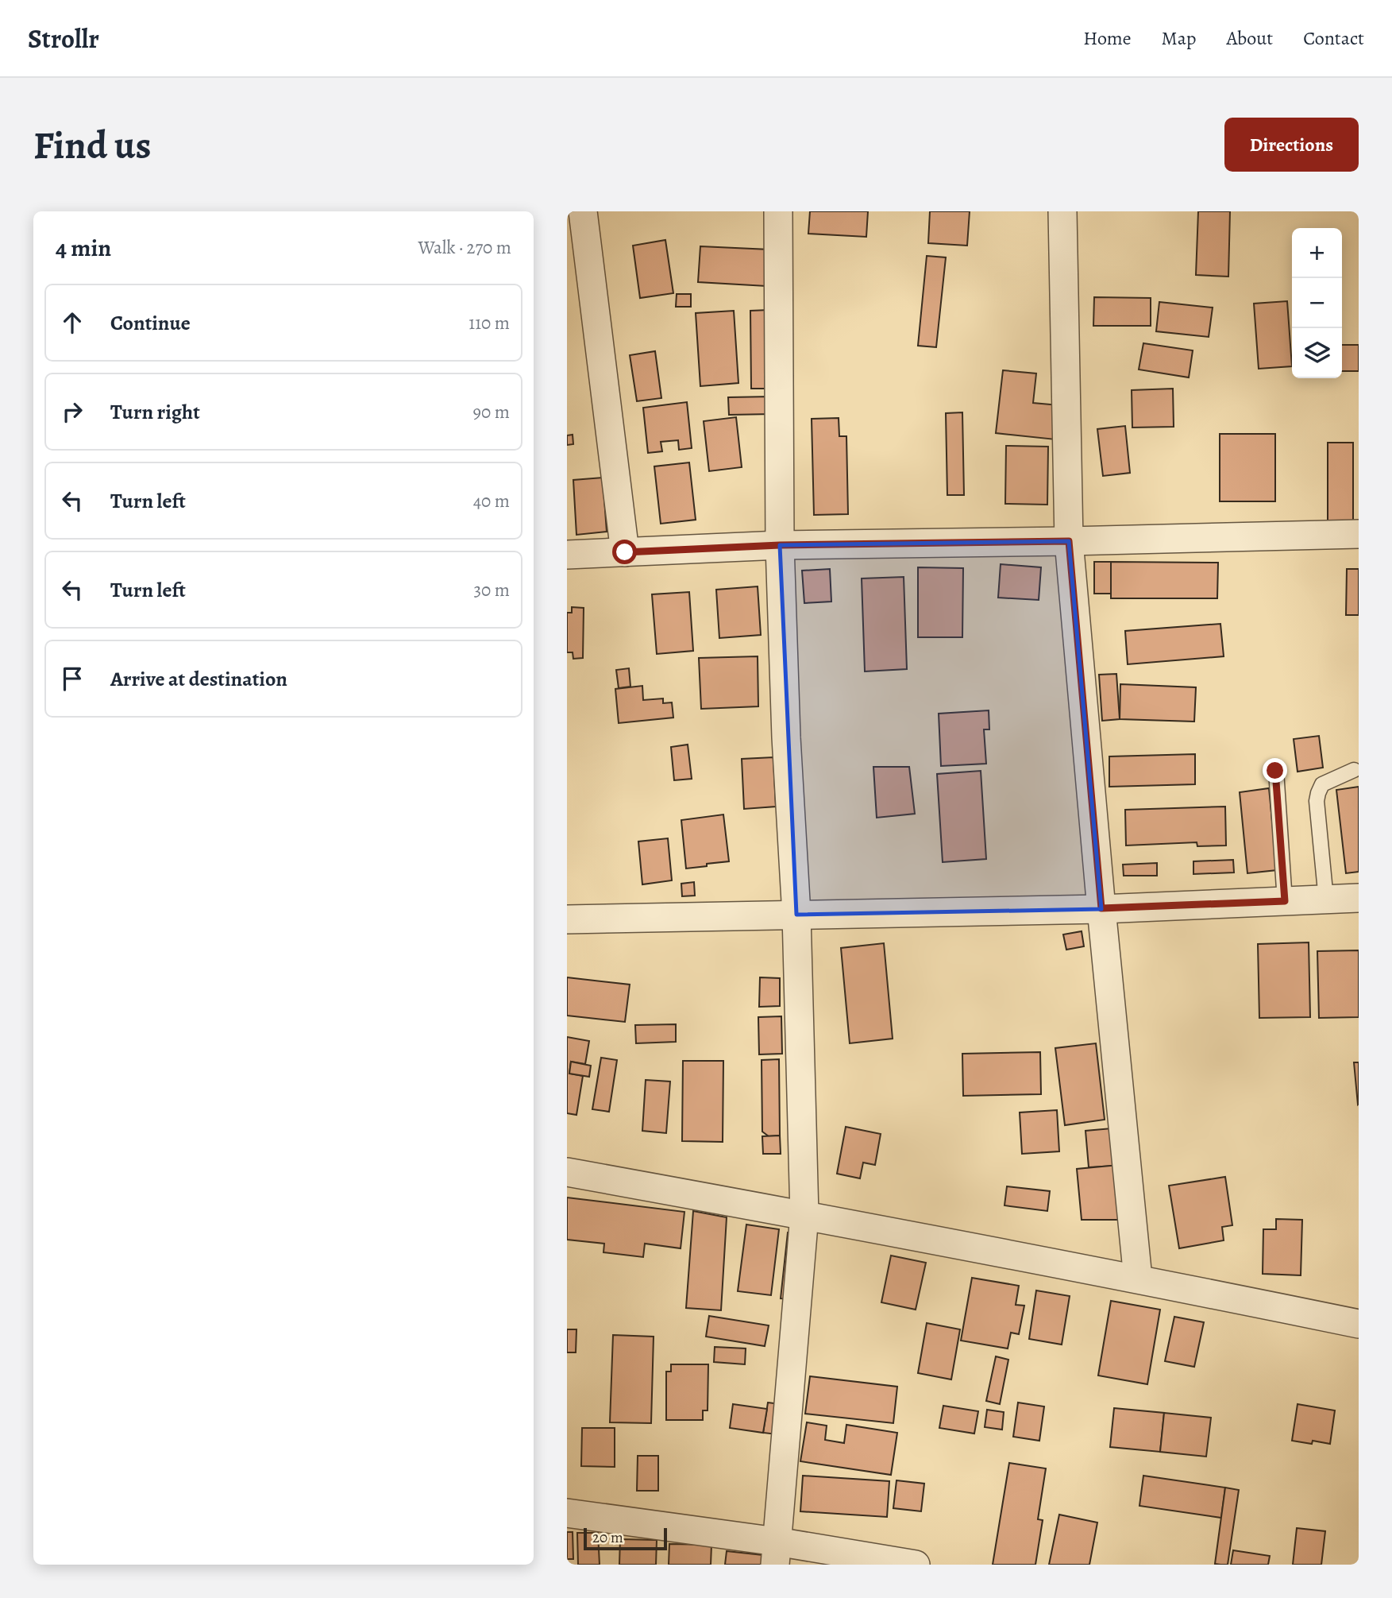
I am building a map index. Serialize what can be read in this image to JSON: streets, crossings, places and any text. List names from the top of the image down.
{
  "scale_bar": "20 m",
  "page": {
    "header": "Strollr",
    "nav": [
      "Home",
      "Map",
      "About",
      "Contact"
    ],
    "buttons": "Directions",
    "title": "Find us",
    "heading": ["4 min", "Walk · 270 m"],
    "map_buttons": ["+", "−"],
    "list": [
      ["Continue", "110 m"],
      ["Turn right", "90 m"],
      ["Turn left", "40 m"],
      ["Turn left", "30 m"],
      "Arrive at destination"
    ],
    "scale": "20 m"
  }
}
